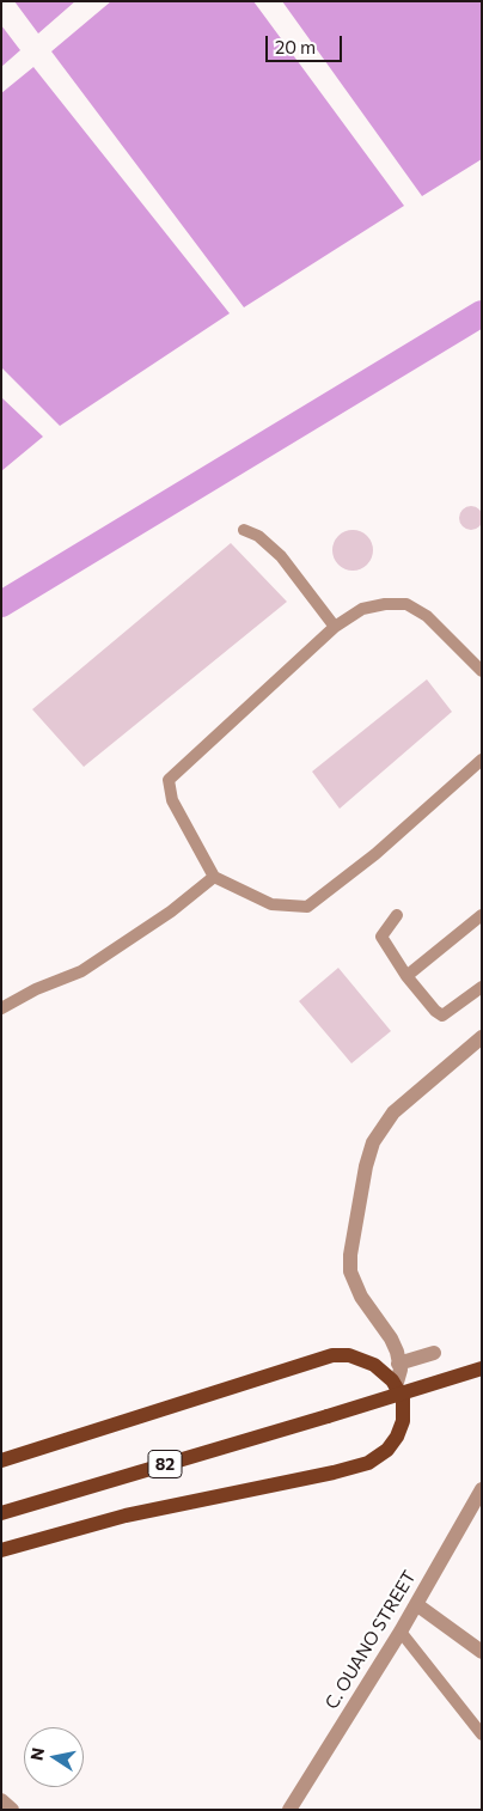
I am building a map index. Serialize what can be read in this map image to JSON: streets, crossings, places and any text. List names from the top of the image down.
{
  "streets": {
    "main road": ["82"],
    "street": ["C. OUANO STREET"]
  },
  "scale_bar": "20 m",
  "north": "left"
}
